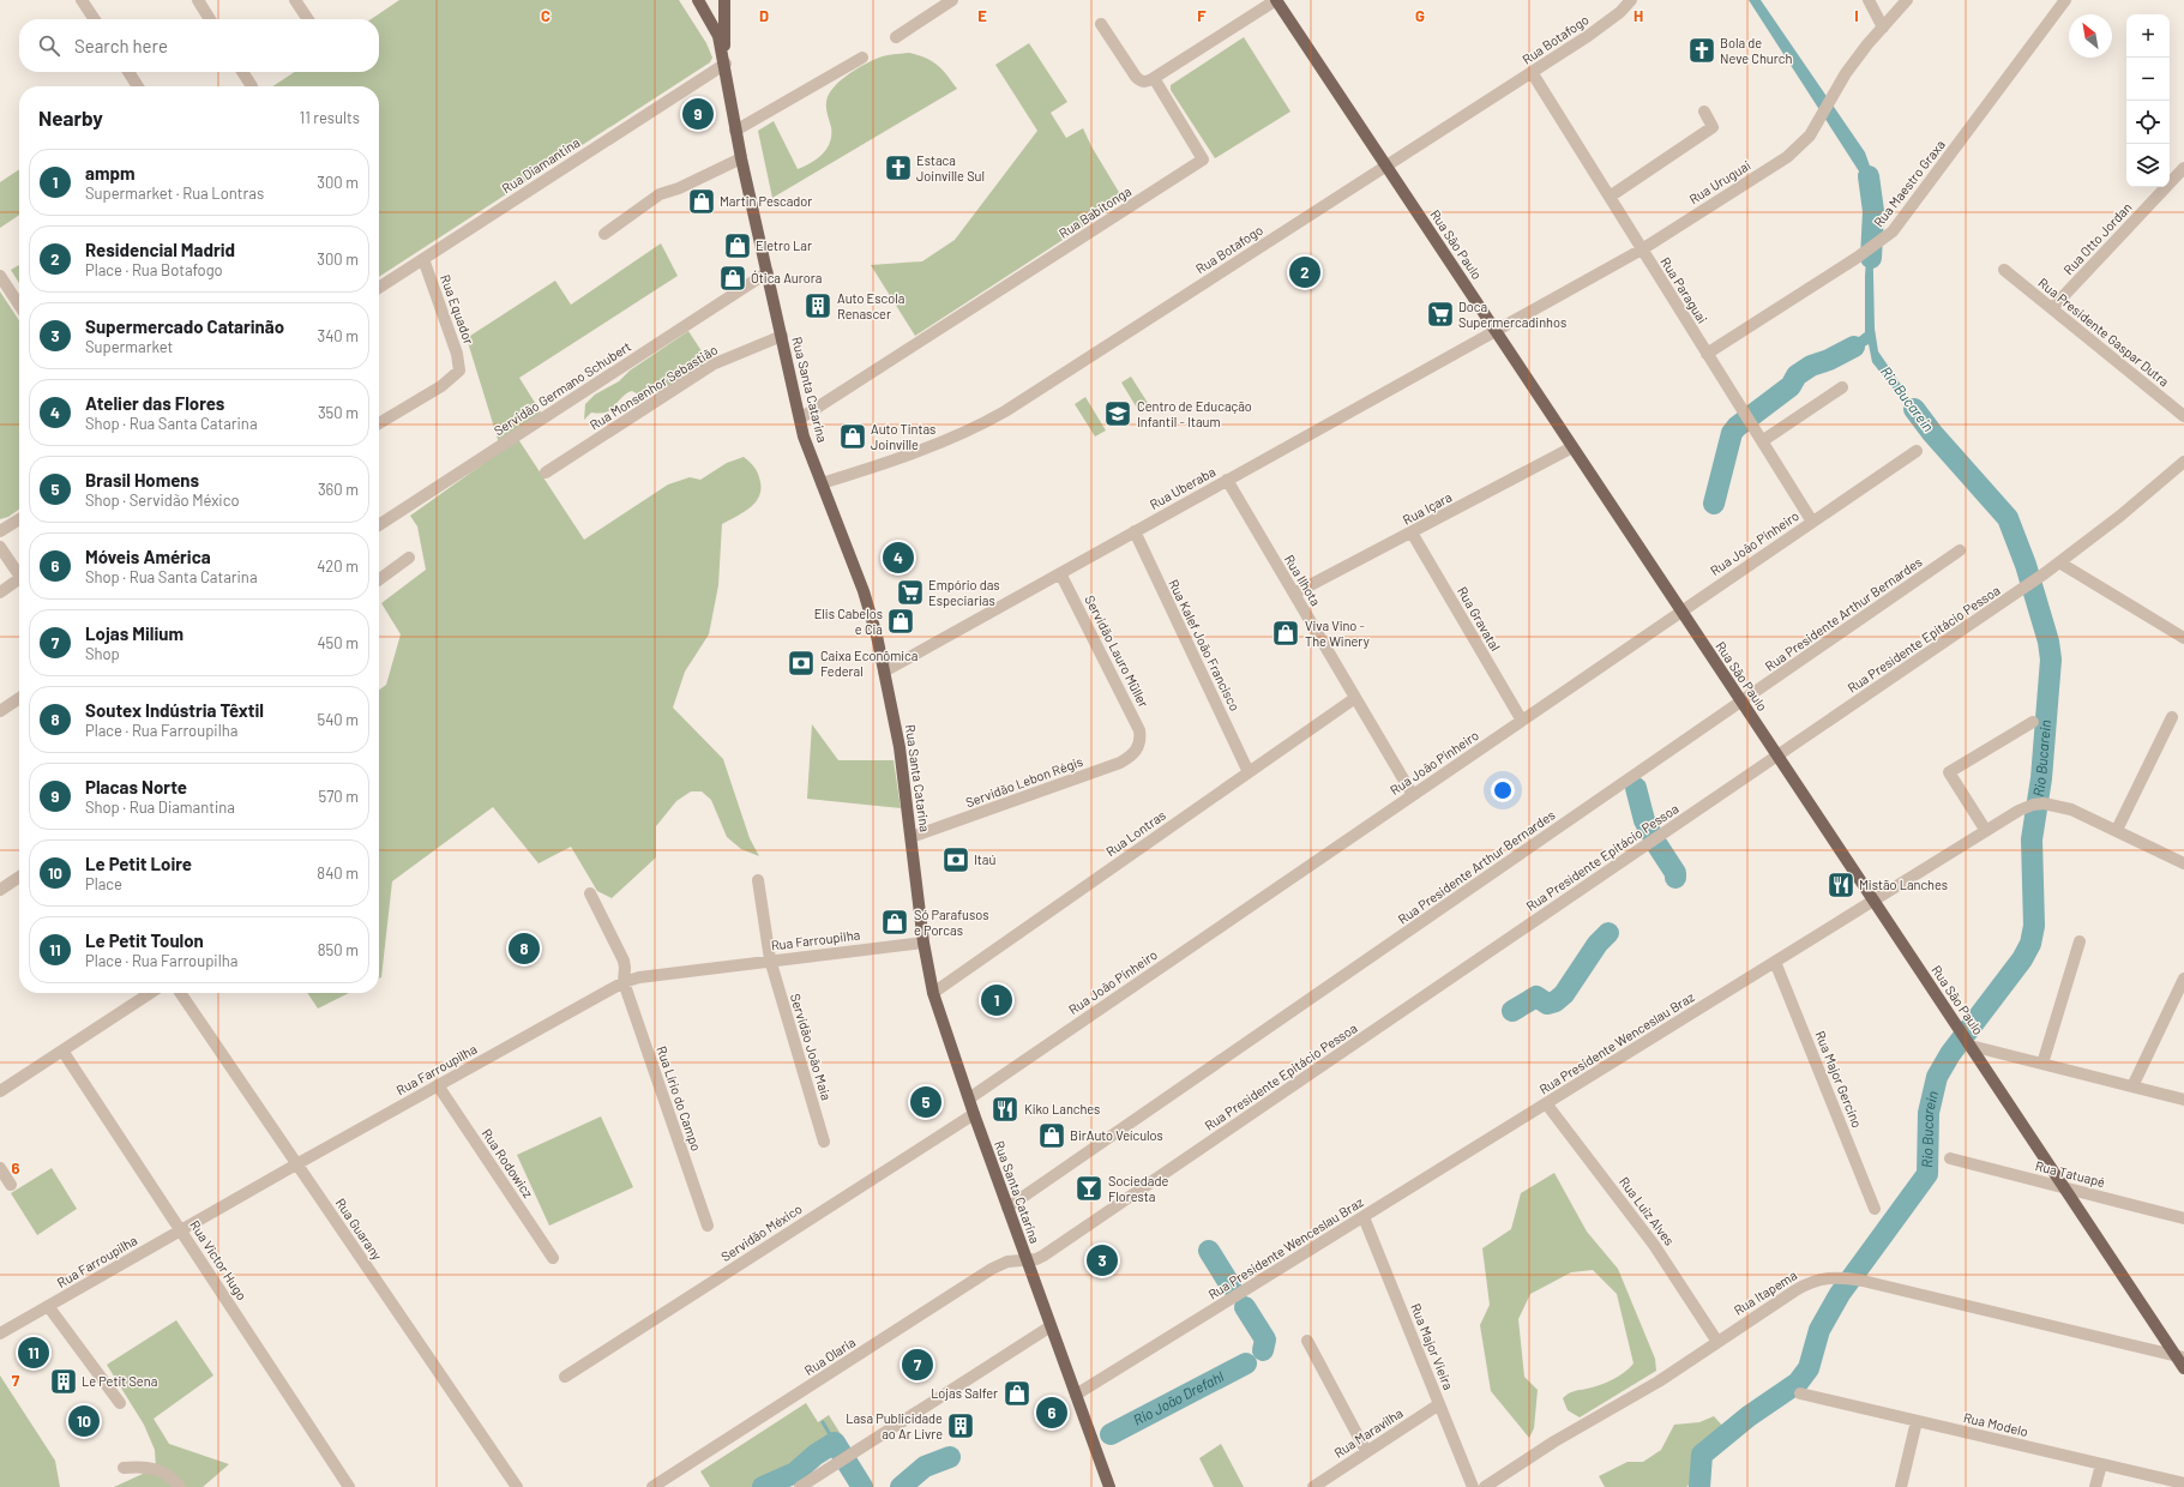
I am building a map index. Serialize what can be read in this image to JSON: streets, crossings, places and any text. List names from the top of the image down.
{
  "streets": {
    "main road": ["Rua São Paulo", "Rua Santa Catarina"],
    "street": [
      "Rua Botafogo",
      "Rua Diamantina",
      "Rua Uruguai",
      "Rua Maestro Graxa",
      "Rua Babitonga",
      "Rua Otto Jordan",
      "Rua Paraguai",
      "Rua Equador",
      "Rua Presidente Gaspar Dutra",
      "Rua Monsenhor Sebastião",
      "Servidão Germano Schubert",
      "Rua Uberaba",
      "Rua Içara",
      "Rua João Pinheiro",
      "Rua Ilhota",
      "Rua Presidente Arthur Bernardes",
      "Rua Gravatal",
      "Rua Presidente Epitácio Pessoa",
      "Rua Kalef João Francisco",
      "Servidão Lauro Müller",
      "Servidão Lebon Régis",
      "Rua Lontras",
      "Rua Farroupilha",
      "Rua Presidente Wenceslau Braz",
      "Servidão João Maia",
      "Rua Major Gercino",
      "Rua Lírio do Campo",
      "Rua Rodowicz",
      "Rua Tatuapé",
      "Rua Luiz Alves",
      "Rua Guarany",
      "Servidão México",
      "Rua Victor Hugo",
      "Rua Itapema",
      "Rua Major Vieira",
      "Rua Olaria",
      "Rua Modelo",
      "Rua Maravilha"
    ]
  },
  "crossings": [
    ["Rua Botafogo", "Rua São Paulo"],
    ["Rua Botafogo", "Rua Paraguai"],
    ["Rua Botafogo", "Rua Santa Catarina"],
    ["Rua Diamantina", "Rua Equador"],
    ["Rua Diamantina", "Rua Santa Catarina"],
    ["Rua Uruguai", "Rua São Paulo"],
    ["Rua Uruguai", "Rua Paraguai"],
    ["Rua Uruguai", "Rua Uberaba"],
    ["Rua Maestro Graxa", "Rua Paraguai"],
    ["Rua Babitonga", "Rua Santa Catarina"],
    ["Rua Otto Jordan", "Rua Presidente Gaspar Dutra"],
    ["Rua São Paulo", "Rua Uberaba"],
    ["Rua São Paulo", "Rua Içara"],
    ["Rua São Paulo", "Rua João Pinheiro"],
    ["Rua São Paulo", "Rua Presidente Arthur Bernardes"],
    ["Rua São Paulo", "Rua Presidente Epitácio Pessoa"],
    ["Rua São Paulo", "Rua Presidente Wenceslau Braz"],
    ["Rua São Paulo", "Rua Tatuapé"],
    ["Rua São Paulo", "Rua Itapema"],
    ["Rua Paraguai", "Rua João Pinheiro"],
    ["Rua Monsenhor Sebastião", "Rua Santa Catarina"],
    ["Servidão Germano Schubert", "Rua Santa Catarina"],
    ["Rua Santa Catarina", "Rua Uberaba"],
    ["Rua Santa Catarina", "Rua João Pinheiro"],
    ["Rua Santa Catarina", "Rua Presidente Arthur Bernardes"],
    ["Rua Santa Catarina", "Rua Presidente Epitácio Pessoa"],
    ["Rua Santa Catarina", "Servidão Lebon Régis"],
    ["Rua Santa Catarina", "Rua Lontras"],
    ["Rua Santa Catarina", "Rua Farroupilha"],
    ["Rua Santa Catarina", "Rua Presidente Wenceslau Braz"],
    ["Rua Santa Catarina", "Servidão México"],
    ["Rua Santa Catarina", "Rua Olaria"],
    ["Rua Uberaba", "Rua Ilhota"],
    ["Rua Uberaba", "Rua Kalef João Francisco"],
    ["Rua Uberaba", "Servidão Lauro Müller"],
    ["Rua Içara", "Rua Ilhota"],
    ["Rua Içara", "Rua Gravatal"],
    ["Rua João Pinheiro", "Rua Ilhota"],
    ["Rua João Pinheiro", "Rua Gravatal"],
    ["Rua Ilhota", "Rua Lontras"],
    ["Rua Presidente Epitácio Pessoa", "Rua Olaria"],
    ["Rua Kalef João Francisco", "Rua Lontras"],
    ["Servidão Lauro Müller", "Servidão Lebon Régis"],
    ["Rua Farroupilha", "Servidão João Maia"],
    ["Rua Farroupilha", "Rua Lírio do Campo"],
    ["Rua Farroupilha", "Rua Rodowicz"],
    ["Rua Farroupilha", "Rua Guarany"],
    ["Rua Farroupilha", "Rua Victor Hugo"],
    ["Rua Presidente Wenceslau Braz", "Rua Major Gercino"],
    ["Rua Presidente Wenceslau Braz", "Rua Luiz Alves"],
    ["Rua Presidente Wenceslau Braz", "Rua Major Vieira"],
    ["Rua Luiz Alves", "Rua Itapema"],
    ["Rua Major Vieira", "Rua Maravilha"]
  ],
  "water": ["Rio Bucarein", "Rio João Drefahl"],
  "places": {
    "church": ["Bola de Neve Church", "Estaca Joinville Sul"],
    "shop": [
      "Martin Pescador",
      "Eletro Lar",
      "Ótica Aurora",
      "Auto Tintas Joinville",
      "Elis Cabelos e Cia",
      "Viva Vino - The Winery",
      "Só Parafusos e Porcas",
      "BirAuto Veículos",
      "Lojas Salfer"
    ],
    "building": ["Auto Escola Renascer", "Le Petit Sena", "Lasa Publicidade ao Ar Livre"],
    "supermarket": ["Doca Supermercadinhos", "Empório das Especiarias"],
    "school or university": ["Centro de Educação Infantil - Itaum"],
    "bank": ["Caixa Econômica Federal", "Itaú"],
    "restaurant": ["Mistão Lanches", "Kiko Lanches"],
    "bar": ["Sociedade Floresta"]
  },
  "north": "top left",
  "page": {
    "map_buttons": ["+", "−"],
    "search": "Search here",
    "heading": ["Nearby", "11 results"],
    "pins": [
      "9",
      "2",
      "4",
      "8",
      "1",
      "5",
      "3",
      "11",
      "7",
      "6",
      "10"
    ],
    "list": [
      {
        "mark": "1",
        "name": "ampm",
        "note": "Supermarket · Rua Lontras",
        "value": "300 m"
      },
      {
        "mark": "2",
        "name": "Residencial Madrid",
        "note": "Place · Rua Botafogo",
        "value": "300 m"
      },
      {
        "mark": "3",
        "name": "Supermercado Catarinão",
        "note": "Supermarket",
        "value": "340 m"
      },
      {
        "mark": "4",
        "name": "Atelier das Flores",
        "note": "Shop · Rua Santa Catarina",
        "value": "350 m"
      },
      {
        "mark": "5",
        "name": "Brasil Homens",
        "note": "Shop · Servidão México",
        "value": "360 m"
      },
      {
        "mark": "6",
        "name": "Móveis América",
        "note": "Shop · Rua Santa Catarina",
        "value": "420 m"
      },
      {
        "mark": "7",
        "name": "Lojas Milium",
        "note": "Shop",
        "value": "450 m"
      },
      {
        "mark": "8",
        "name": "Soutex Indústria Têxtil",
        "note": "Place · Rua Farroupilha",
        "value": "540 m"
      },
      {
        "mark": "9",
        "name": "Placas Norte",
        "note": "Shop · Rua Diamantina",
        "value": "570 m"
      },
      {
        "mark": "10",
        "name": "Le Petit Loire",
        "note": "Place",
        "value": "840 m"
      },
      {
        "mark": "11",
        "name": "Le Petit Toulon",
        "note": "Place · Rua Farroupilha",
        "value": "850 m"
      }
    ]
  },
  "grid": {
    "columns": [
      "C",
      "D",
      "E",
      "F",
      "G",
      "H",
      "I"
    ],
    "rows": ["6", "7"]
  }
}
